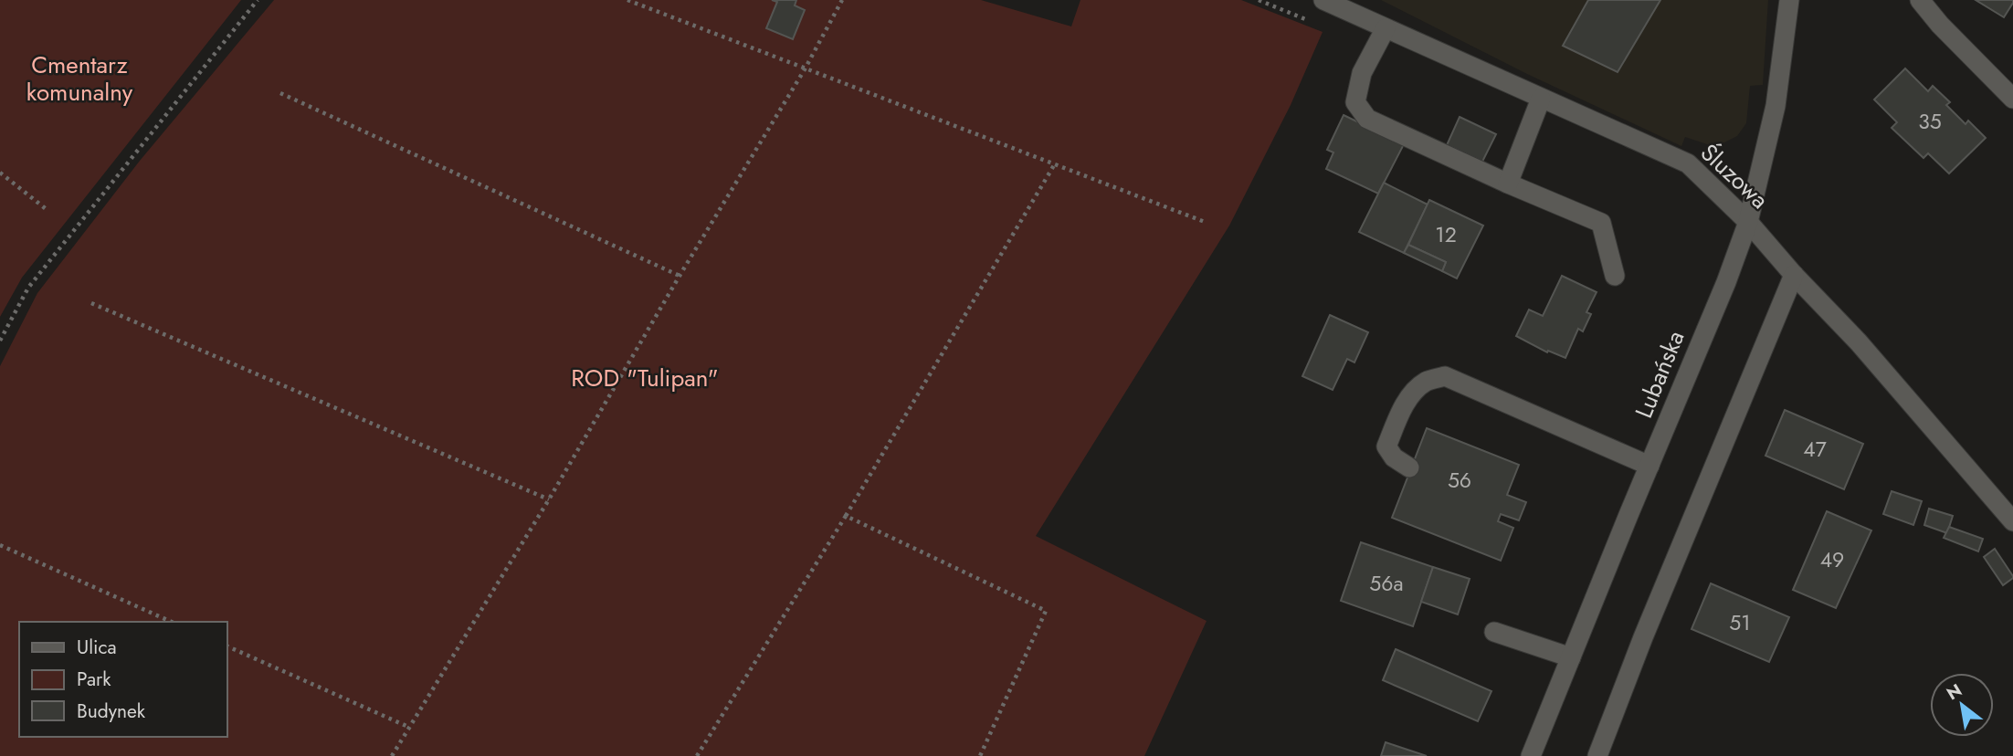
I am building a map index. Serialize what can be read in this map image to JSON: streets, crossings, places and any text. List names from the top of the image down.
{
  "streets": {
    "street": ["Śluzowa", "Lubańska"]
  },
  "crossings": [
    ["Śluzowa", "Lubańska"]
  ],
  "parks": ["Cmentarz komunalny", "ROD \"Tulipan\""],
  "house_numbers": [
    "35",
    "12",
    "47",
    "56",
    "49",
    "56a",
    "51"
  ],
  "legend": ["Ulica", "Park", "Budynek"],
  "north": "top left"
}
